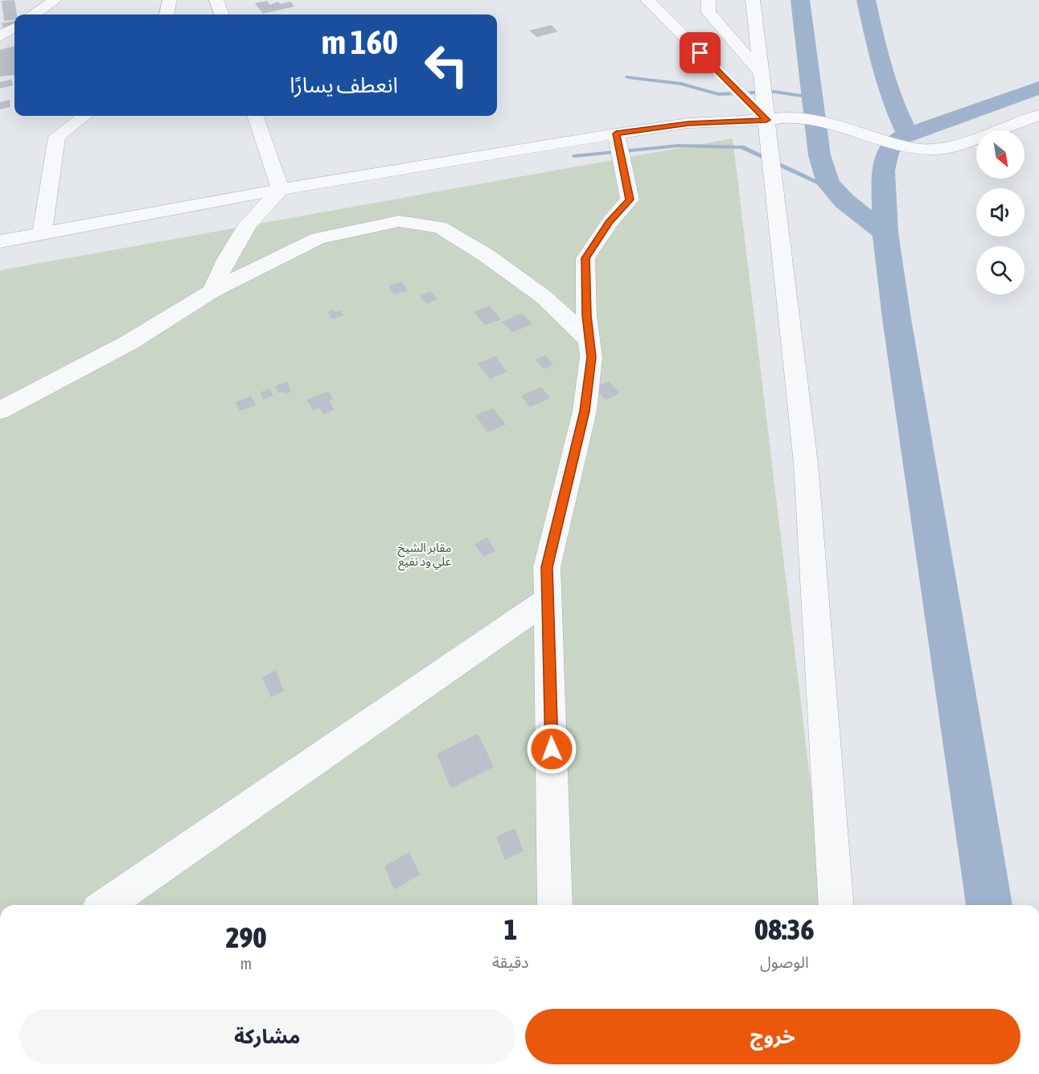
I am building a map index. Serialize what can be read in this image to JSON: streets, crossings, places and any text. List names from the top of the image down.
{
  "parks": ["مقابر الشيخ علي ود نفيع"],
  "north": "bottom right",
  "page": {
    "turn": ["160 m", "انعطف يسارًا"],
    "eta": [
      "08:36",
      "الوصول",
      "1",
      "دقيقة",
      "290",
      "m"
    ],
    "buttons": ["خروج", "مشاركة"]
  }
}
